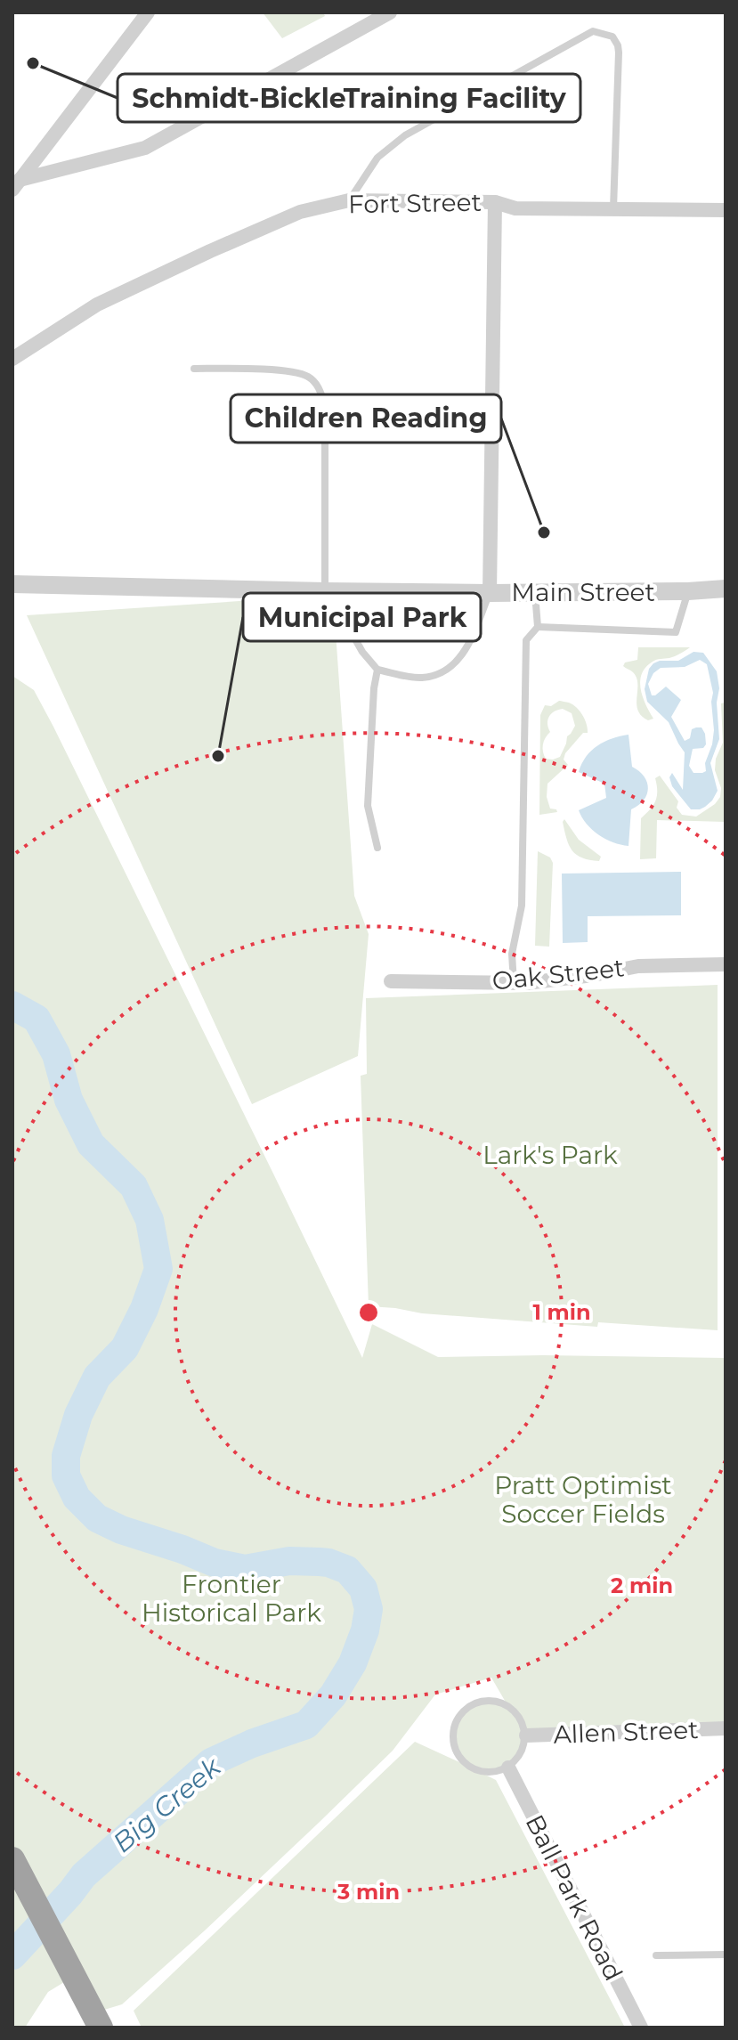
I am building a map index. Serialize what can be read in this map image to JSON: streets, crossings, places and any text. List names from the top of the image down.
{
  "streets": {
    "street": [
      "Fort Street",
      "Main Street",
      "Oak Street",
      "Allen Street",
      "Ball Park Road"
    ]
  },
  "crossings": [
    ["Allen Street", "Ball Park Road"]
  ],
  "water": ["Big Creek"],
  "parks": ["Lark's Park", "Pratt Optimist Soccer Fields", "Frontier Historical Park"],
  "places": ["Schmidt-BickleTraining Facility", "Children Reading", "Municipal Park"],
  "rings": ["1 min", "2 min", "3 min"]
}
